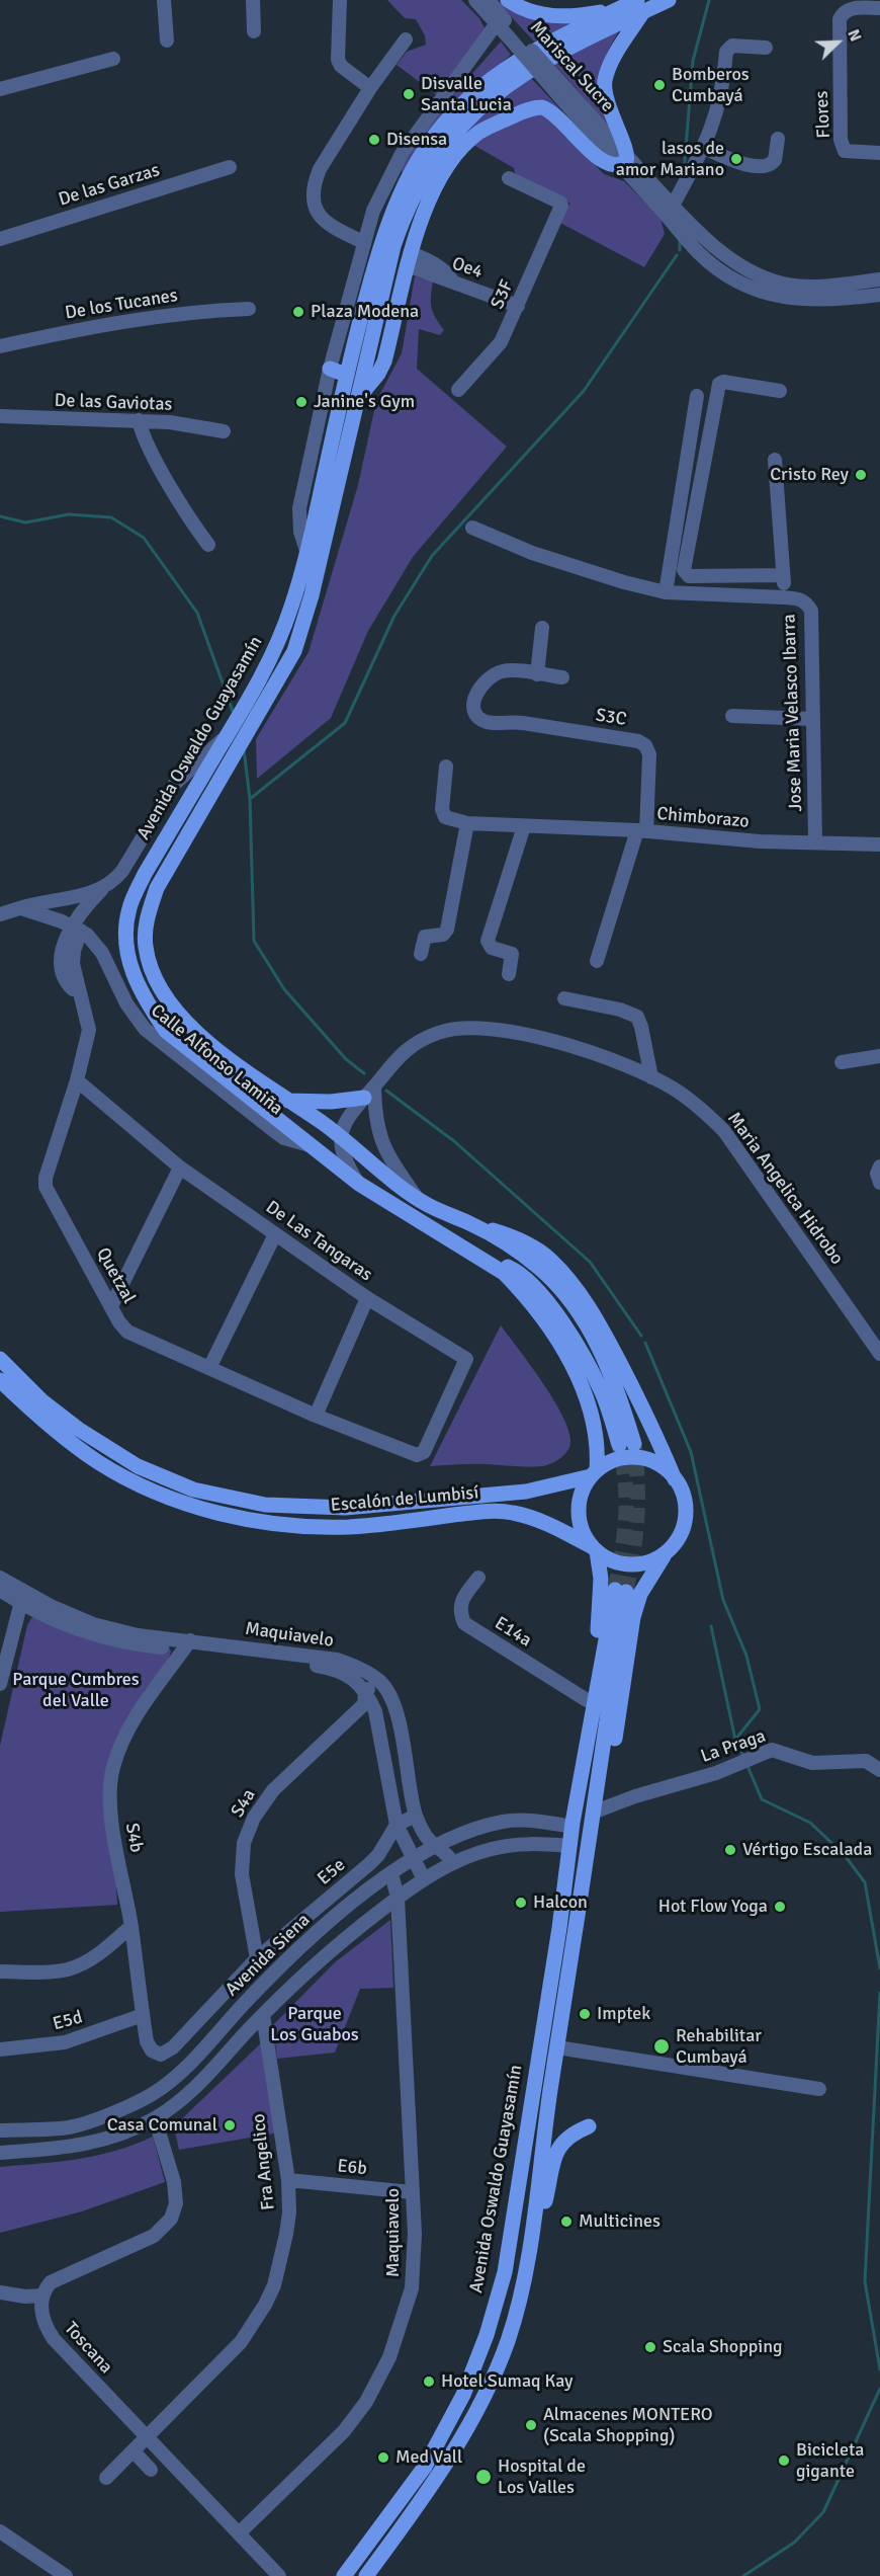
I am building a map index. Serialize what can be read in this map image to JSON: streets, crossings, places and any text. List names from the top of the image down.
{
  "streets": {
    "main road": ["Avenida Oswaldo Guayasamín", "Escalón de Lumbisí"],
    "street": [
      "Mariscal Sucre",
      "Flores",
      "De las Garzas",
      "Oe4",
      "S3F",
      "De los Tucanes",
      "De las Gaviotas",
      "Jose Maria Velasco Ibarra",
      "S3C",
      "Chimborazo",
      "Calle Alfonso Lamiña",
      "Maria Angelica Hidrobo",
      "De Las Tangaras",
      "Quetzal",
      "E14a",
      "Maquiavelo",
      "La Praga",
      "S4a",
      "S4b",
      "E5e",
      "Avenida Siena",
      "E5d",
      "Fra Angelico",
      "E6b",
      "Toscana"
    ]
  },
  "crossings": [
    ["Oe4", "S3F"],
    ["Jose Maria Velasco Ibarra", "Chimborazo"],
    ["S3C", "Chimborazo"],
    ["Avenida Oswaldo Guayasamín", "Calle Alfonso Lamiña"],
    ["Avenida Oswaldo Guayasamín", "Maria Angelica Hidrobo"],
    ["Avenida Oswaldo Guayasamín", "Escalón de Lumbisí"],
    ["Avenida Oswaldo Guayasamín", "E14a"],
    ["Avenida Oswaldo Guayasamín", "La Praga"],
    ["Avenida Oswaldo Guayasamín", "Avenida Siena"],
    ["Calle Alfonso Lamiña", "Quetzal"],
    ["De Las Tangaras", "Quetzal"],
    ["Maquiavelo", "S4a"],
    ["Maquiavelo", "S4b"],
    ["Maquiavelo", "Avenida Siena"],
    ["Maquiavelo", "E6b"],
    ["Maquiavelo", "Toscana"],
    ["S4a", "E5e"],
    ["S4b", "E5e"],
    ["S4b", "E5d"],
    ["Avenida Siena", "Fra Angelico"],
    ["Fra Angelico", "E6b"],
    ["Fra Angelico", "Toscana"]
  ],
  "parks": ["Parque Cumbres del Valle", "Parque Los Guabos"],
  "places": [
    "Bomberos Cumbayá",
    "Disvalle Santa Lucia",
    "Disensa",
    "lasos de amor Mariano",
    "Plaza Modena",
    "Janine's Gym",
    "Cristo Rey",
    "Vértigo Escalada",
    "Halcon",
    "Hot Flow Yoga",
    "Imptek",
    "Rehabilitar Cumbayá",
    "Casa Comunal",
    "Multicines",
    "Scala Shopping",
    "Hotel Sumaq Kay",
    "Almacenes MONTERO (Scala Shopping)",
    "Med Vall",
    "Bicicleta gigante",
    "Hospital de Los Valles"
  ],
  "north": "top right"
}
